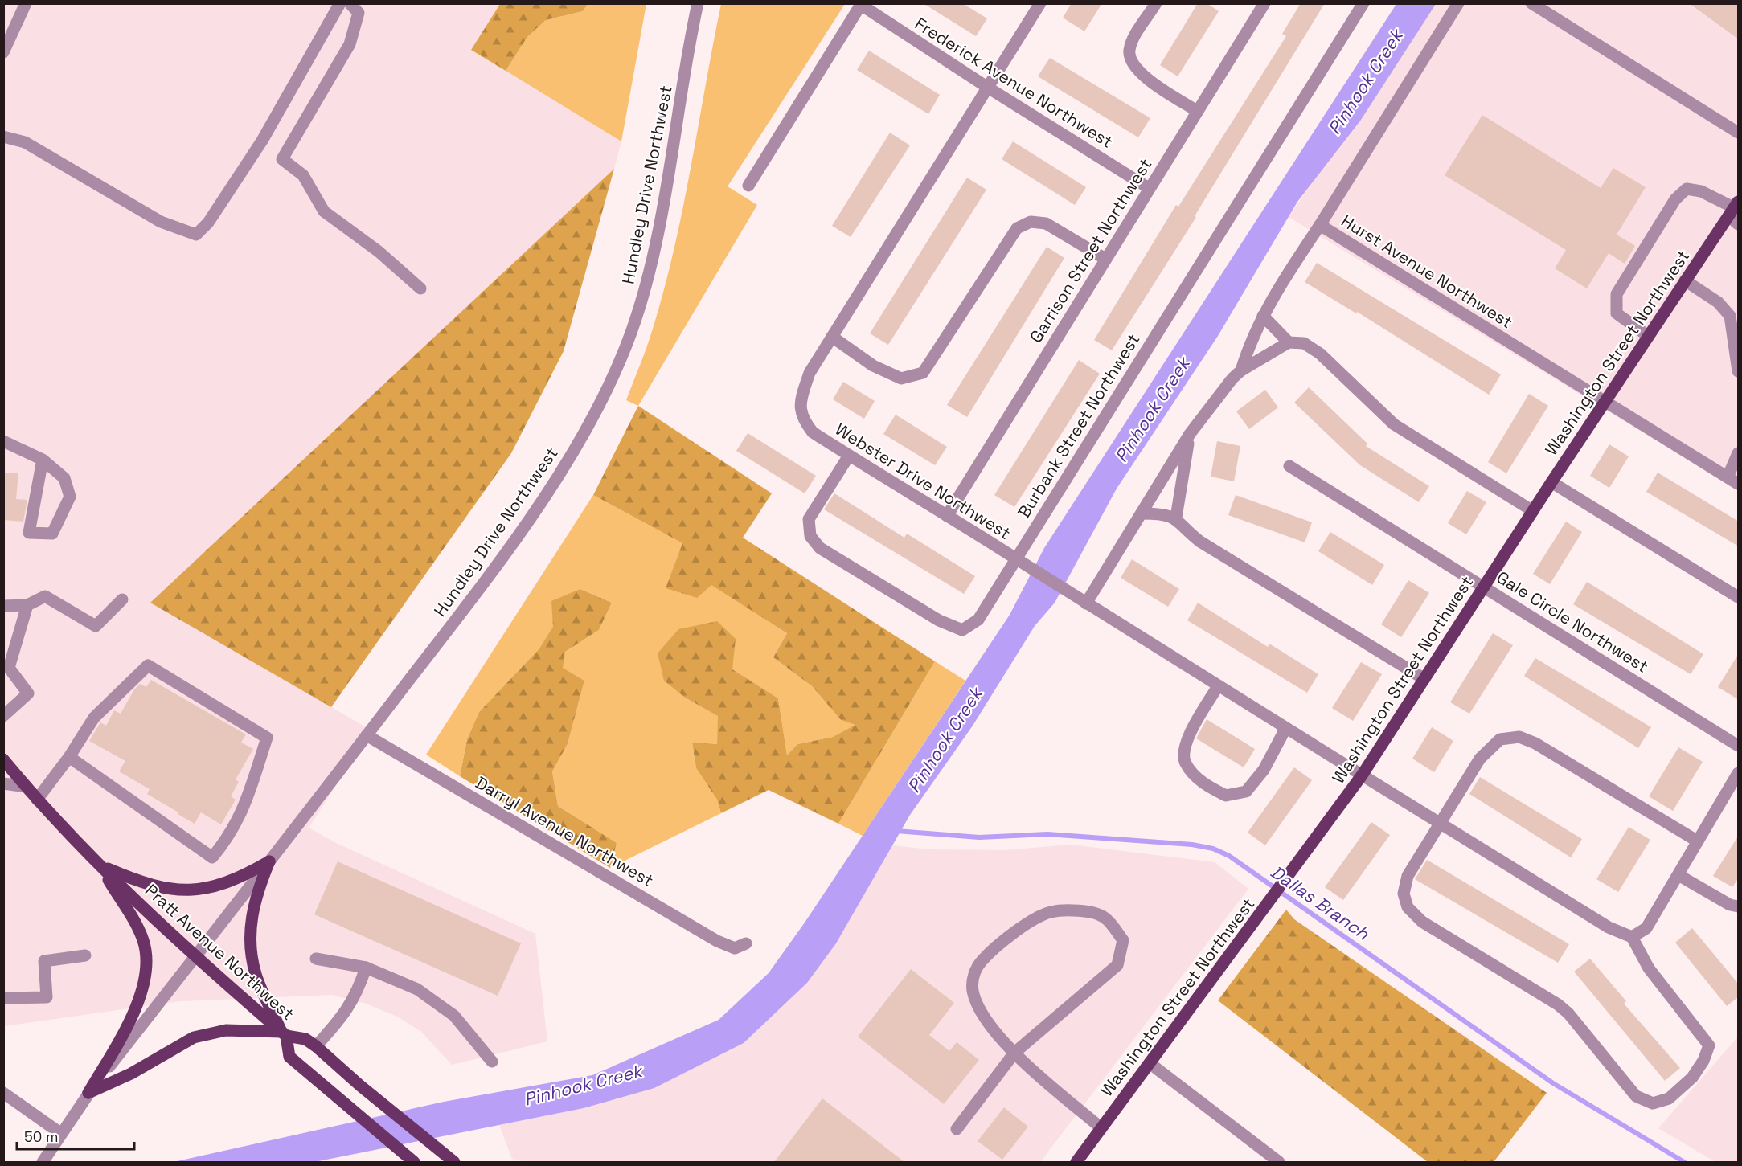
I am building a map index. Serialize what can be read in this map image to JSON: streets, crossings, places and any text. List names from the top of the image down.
{
  "streets": {
    "main road": ["Washington Street Northwest", "Pratt Avenue Northwest"],
    "street": [
      "Frederick Avenue Northwest",
      "Hundley Drive Northwest",
      "Garrison Street Northwest",
      "Hurst Avenue Northwest",
      "Burbank Street Northwest",
      "Webster Drive Northwest",
      "Gale Circle Northwest",
      "Darryl Avenue Northwest"
    ]
  },
  "crossings": [
    ["Frederick Avenue Northwest", "Garrison Street Northwest"],
    ["Frederick Avenue Northwest", "Webster Drive Northwest"],
    ["Hundley Drive Northwest", "Darryl Avenue Northwest"],
    ["Hundley Drive Northwest", "Pratt Avenue Northwest"],
    ["Garrison Street Northwest", "Webster Drive Northwest"],
    ["Hurst Avenue Northwest", "Washington Street Northwest"],
    ["Washington Street Northwest", "Webster Drive Northwest"],
    ["Washington Street Northwest", "Gale Circle Northwest"],
    ["Burbank Street Northwest", "Webster Drive Northwest"]
  ],
  "water": ["Pinhook Creek", "Dallas Branch"],
  "scale_bar": "50 m"
}
